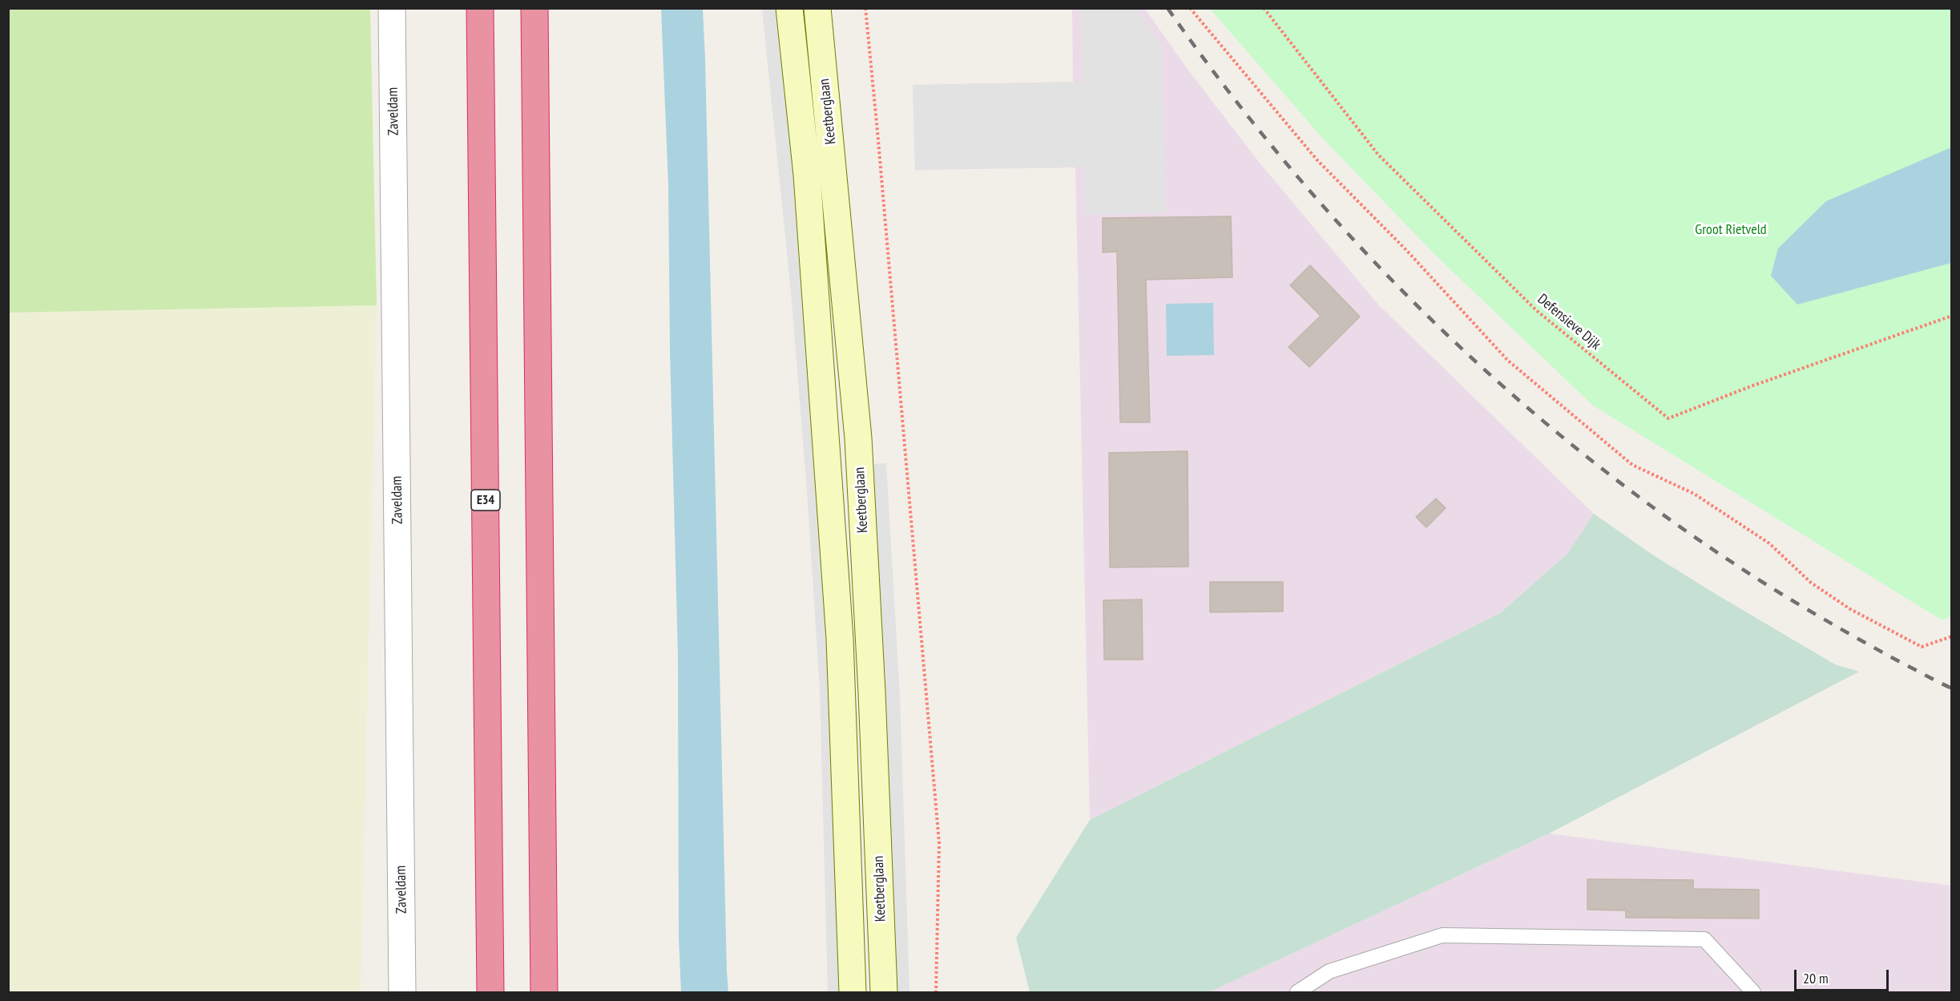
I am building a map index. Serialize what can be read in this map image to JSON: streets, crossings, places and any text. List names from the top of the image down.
{
  "streets": {
    "highway": ["E34"],
    "main road": ["Keetberglaan"],
    "street": ["Zaveldam"],
    "path": ["Defensieve Dijk"]
  },
  "parks": ["Groot Rietveld"],
  "scale_bar": "20 m"
}
